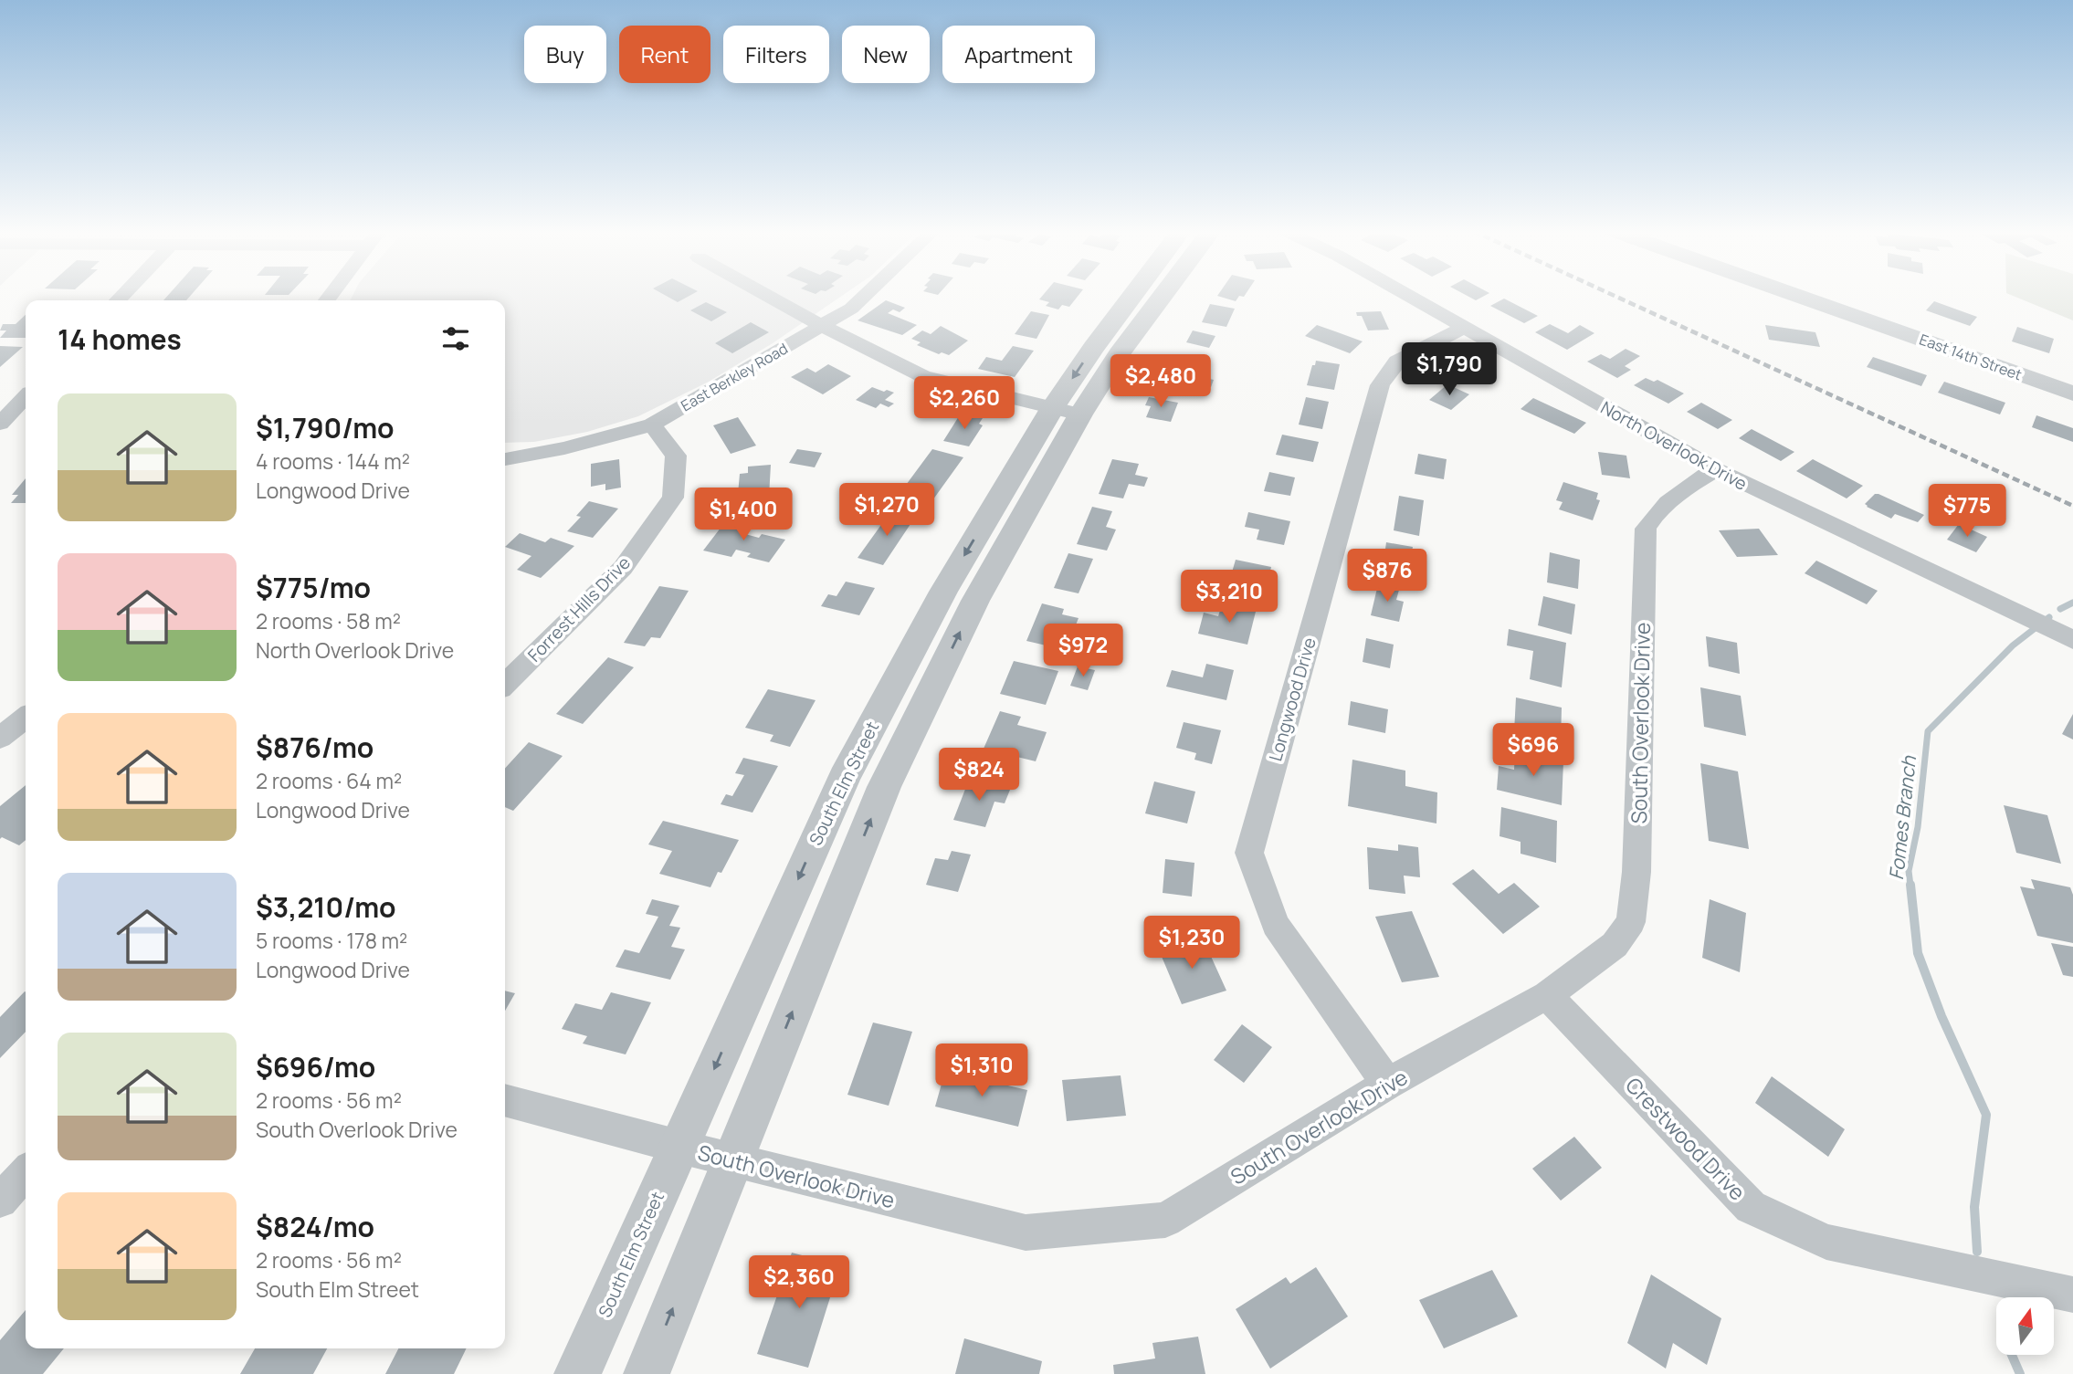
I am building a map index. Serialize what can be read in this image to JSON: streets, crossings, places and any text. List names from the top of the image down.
{
  "streets": {
    "street": [
      "East 14th Street",
      "East Berkley Road",
      "North Overlook Drive",
      "Forrest Hills Drive",
      "Longwood Drive",
      "South Overlook Drive",
      "South Elm Street",
      "Crestwood Drive"
    ]
  },
  "crossings": [
    ["East Berkley Road", "Forrest Hills Drive"],
    ["North Overlook Drive", "Longwood Drive"],
    ["North Overlook Drive", "South Overlook Drive"],
    ["Longwood Drive", "South Overlook Drive"],
    ["South Overlook Drive", "South Elm Street"],
    ["South Overlook Drive", "Crestwood Drive"]
  ],
  "water": ["Fomes Branch"],
  "north": "top",
  "page": {
    "chip": [
      "Buy",
      "Rent",
      "Filters",
      "New",
      "Apartment"
    ],
    "heading": "14 homes",
    "price": [
      "$1,790",
      "$2,480",
      "$2,260",
      "$1,270",
      "$775",
      "$1,400",
      "$876",
      "$3,210",
      "$972",
      "$696",
      "$824",
      "$1,230",
      "$1,310",
      "$2,360"
    ],
    "list": [
      {
        "name": "$1,790/mo",
        "note": "4 rooms · 144 m² · Longwood Drive"
      },
      {
        "name": "$775/mo",
        "note": "2 rooms · 58 m² · North Overlook Drive"
      },
      {
        "name": "$876/mo",
        "note": "2 rooms · 64 m² · Longwood Drive"
      },
      {
        "name": "$3,210/mo",
        "note": "5 rooms · 178 m² · Longwood Drive"
      },
      {
        "name": "$696/mo",
        "note": "2 rooms · 56 m² · South Overlook Drive"
      },
      {
        "name": "$824/mo",
        "note": "2 rooms · 56 m² · South Elm Street"
      }
    ]
  }
}
